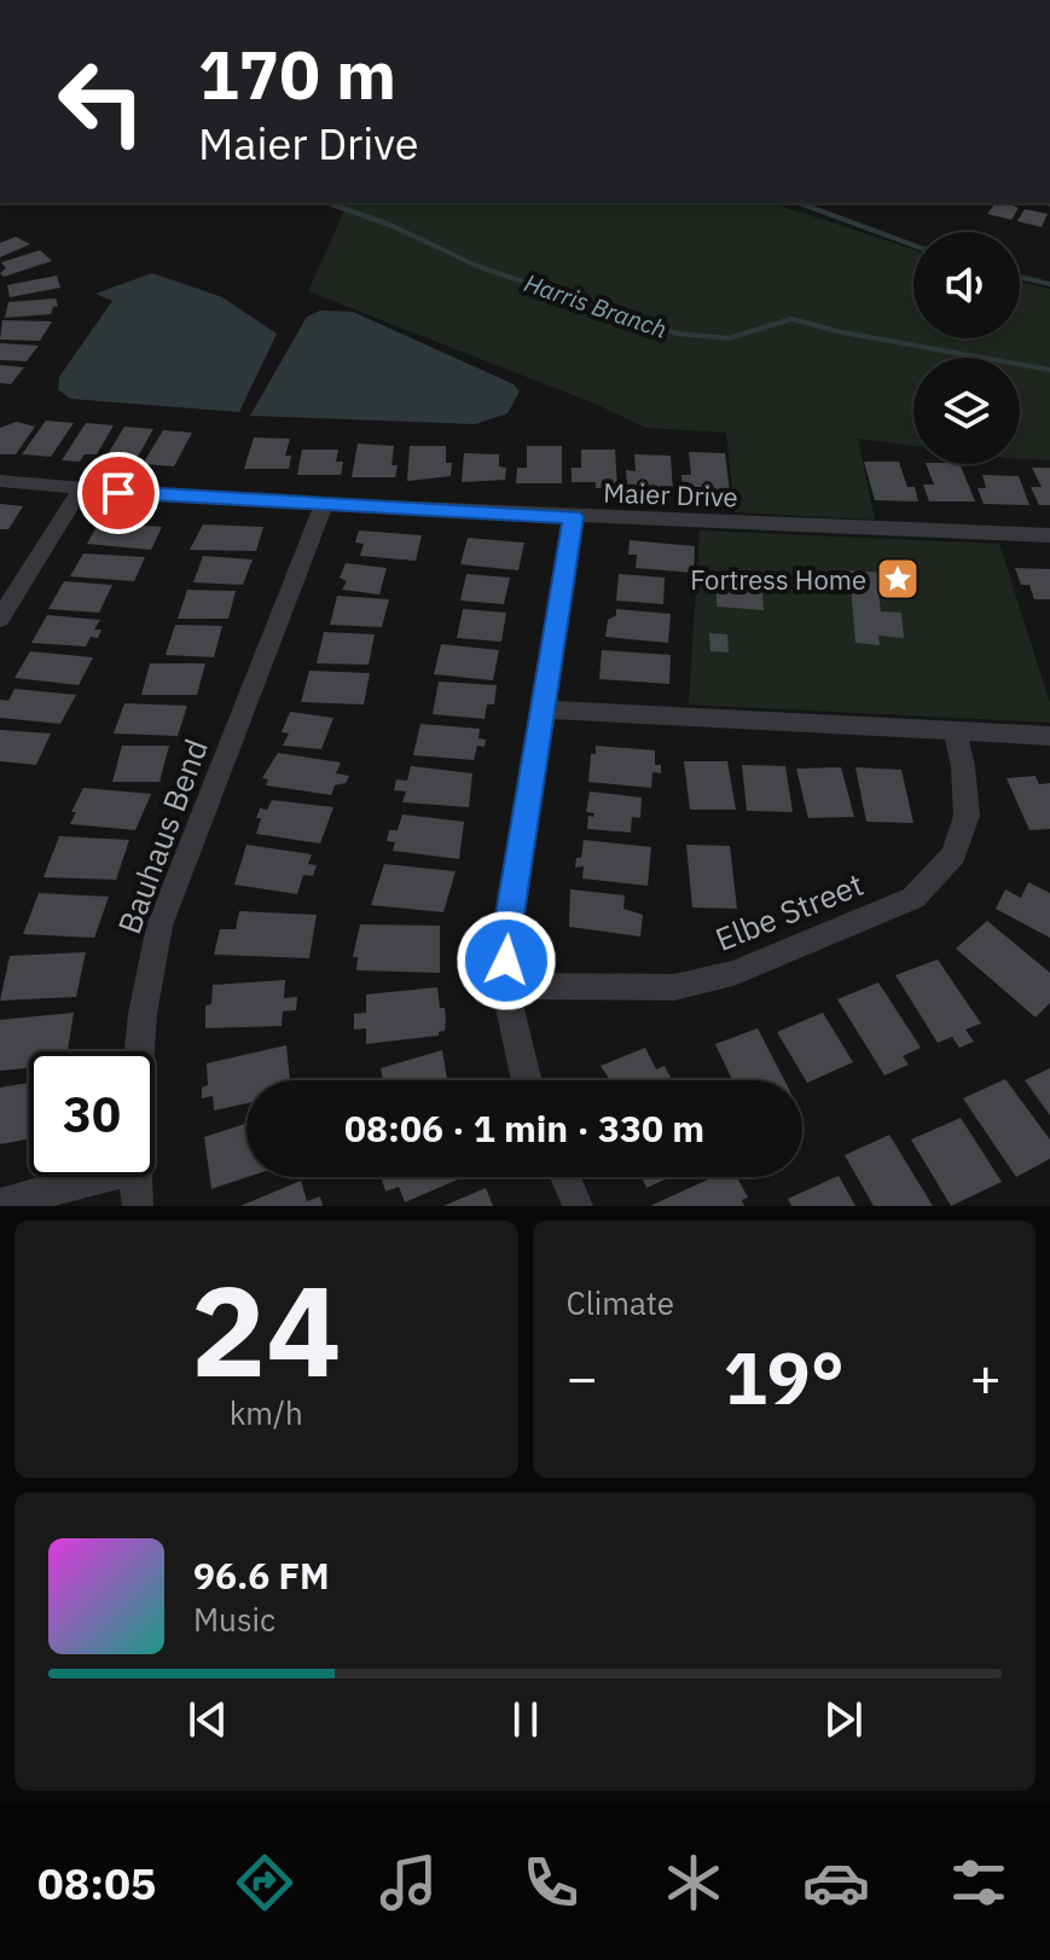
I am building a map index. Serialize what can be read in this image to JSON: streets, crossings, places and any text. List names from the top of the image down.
{
  "streets": {
    "street": ["Maier Drive", "Bauhaus Bend", "Elbe Street"]
  },
  "crossings": [
    ["Maier Drive", "Bauhaus Bend"]
  ],
  "water": ["Harris Branch"],
  "places": {
    "place": ["Fortress Home"]
  },
  "page": {
    "turn": ["170 m", "Maier Drive"],
    "limit": "30",
    "trip": "08:06 · 1 min · 330 m",
    "tile": [
      ["24", "km/h"],
      "Climate"
    ],
    "heat": ["−", "19°", "+"],
    "song": ["96.6 FM", "Music"],
    "tabs": "08:05"
  }
}
